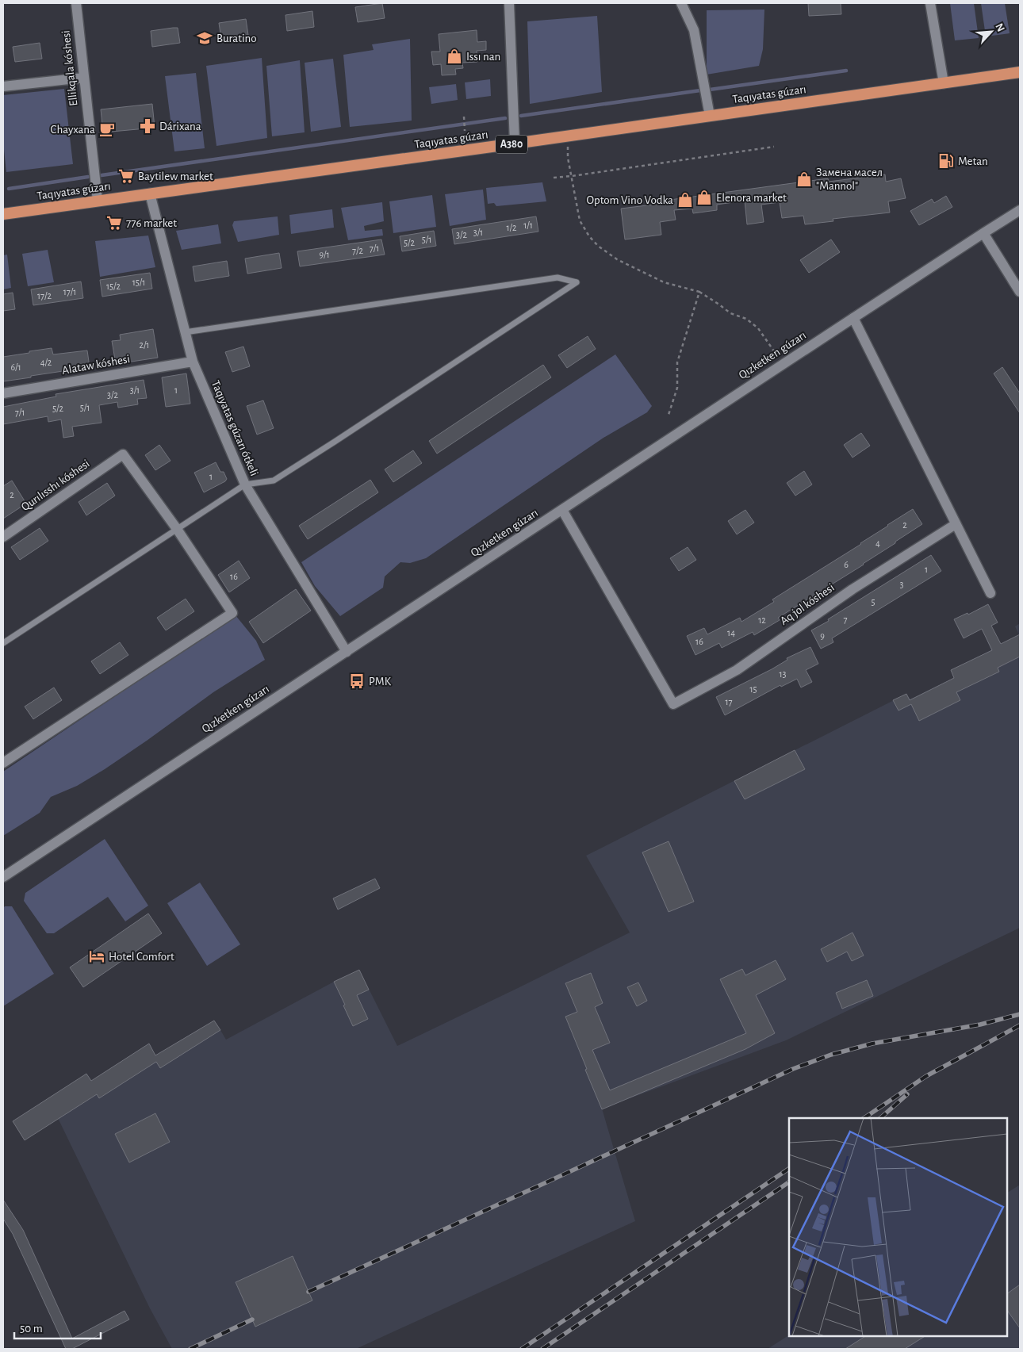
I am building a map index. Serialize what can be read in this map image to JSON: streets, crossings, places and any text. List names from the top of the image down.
{
  "streets": {
    "highway": ["Taqıyatas gúzarı", "A380"],
    "street": [
      "Ellikqala kóshesi",
      "Qızketken gúzarı",
      "Alataw kóshesi",
      "Taqıyatas gúzarı ótkeli",
      "Qurılısshı kóshesi",
      "Aq jol kóshesi"
    ]
  },
  "crossings": [
    ["Ellikqala kóshesi", "Taqıyatas gúzarı"],
    ["Taqıyatas gúzarı", "Taqıyatas gúzarı ótkeli"],
    ["Qızketken gúzarı", "Taqıyatas gúzarı ótkeli"],
    ["Qızketken gúzarı", "Aq jol kóshesi"],
    ["Alataw kóshesi", "Taqıyatas gúzarı ótkeli"]
  ],
  "places": {
    "school or university": ["Buratino"],
    "shop": [
      "Issı nan",
      "Замена масел \"Mannol\"",
      "Elenora market",
      "Optom Vino Vodka"
    ],
    "pharmacy": ["Dárixana"],
    "cafe": ["Chayxana"],
    "fuel station": ["Metan"],
    "supermarket": ["Baytilew market", "776 market"],
    "bus stop": ["PMK"],
    "hotel": ["Hotel Comfort"]
  },
  "house_numbers": [
    "1/1",
    "1/2",
    "3/1",
    "3/2",
    "5/1",
    "5/2",
    "7/1",
    "7/2",
    "9/1",
    "15/1",
    "15/2",
    "17/1",
    "17/2",
    "2/1",
    "4/2",
    "6/1",
    "3/1",
    "1",
    "3/2",
    "5/1",
    "5/2",
    "7/1",
    "1",
    "2",
    "2",
    "4",
    "6",
    "1",
    "16",
    "3",
    "5",
    "7",
    "12",
    "14",
    "9",
    "16",
    "13",
    "15",
    "17"
  ],
  "scale_bar": "50 m",
  "north": "top right"
}
